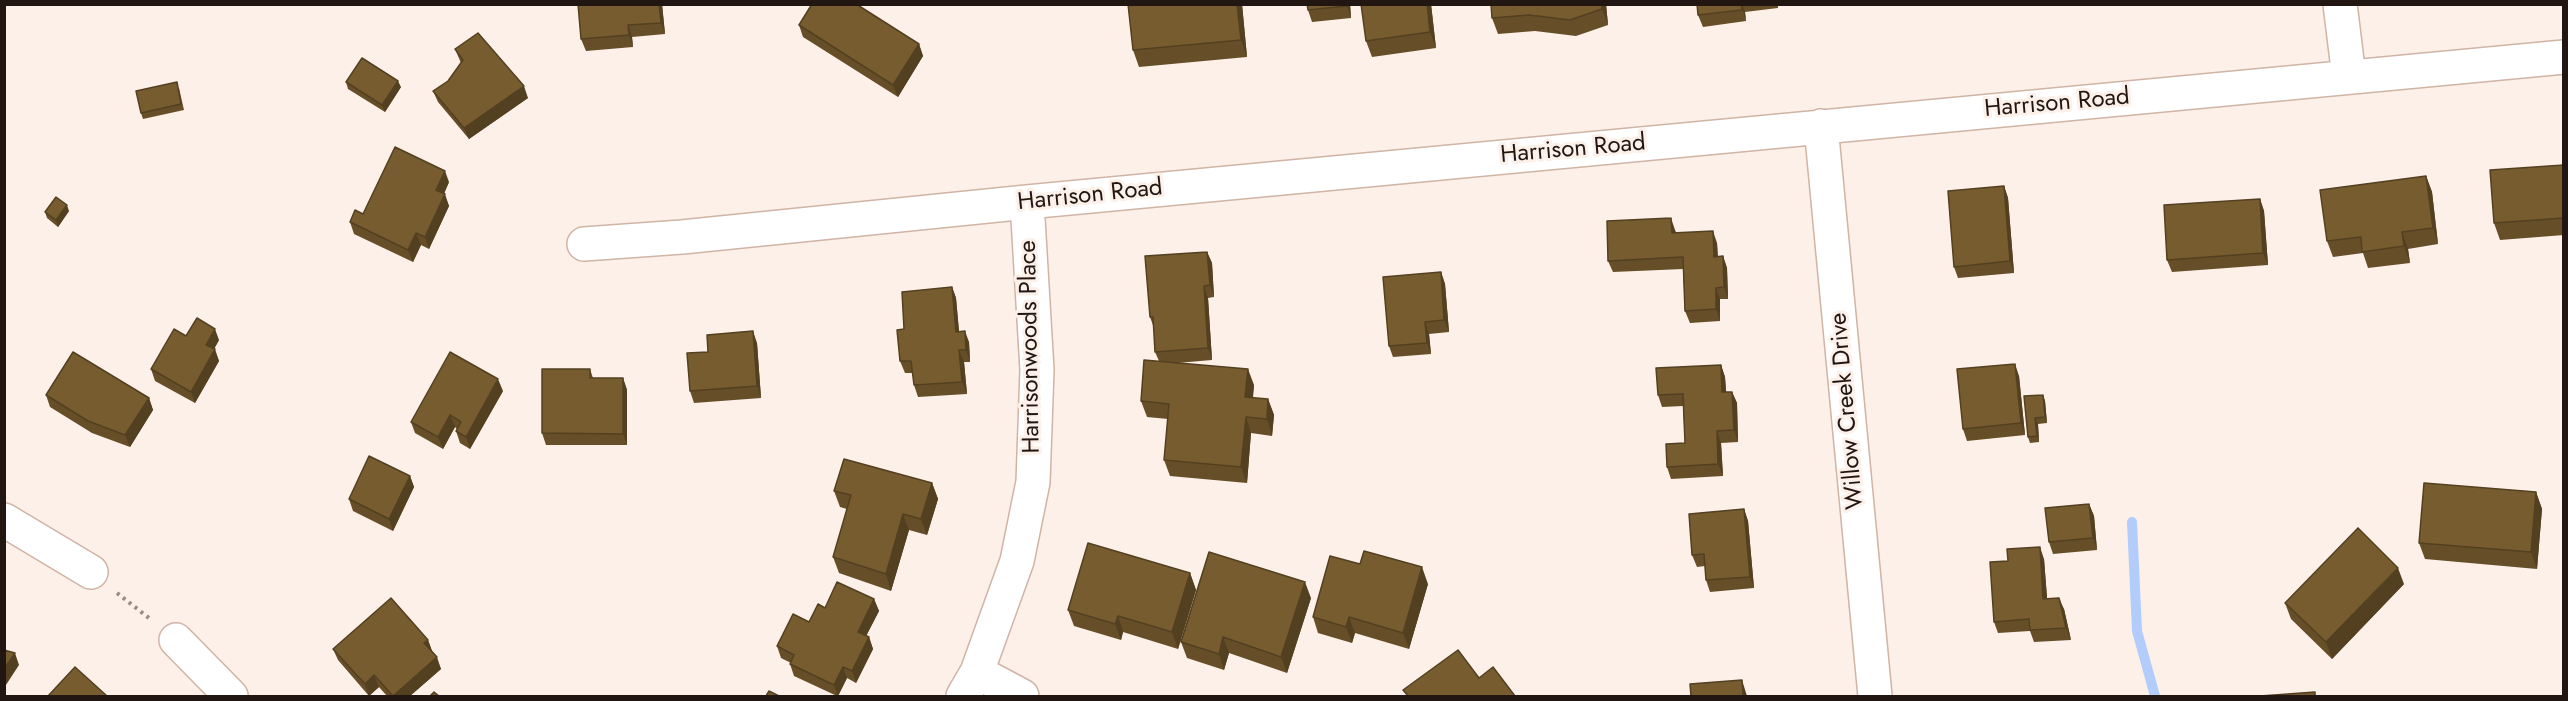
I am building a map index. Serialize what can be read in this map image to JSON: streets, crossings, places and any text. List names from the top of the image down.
{
  "streets": {
    "street": ["Harrison Road", "Harrisonwoods Place", "Willow Creek Drive"]
  },
  "crossings": [
    ["Harrison Road", "Harrisonwoods Place"],
    ["Harrison Road", "Willow Creek Drive"]
  ]
}
